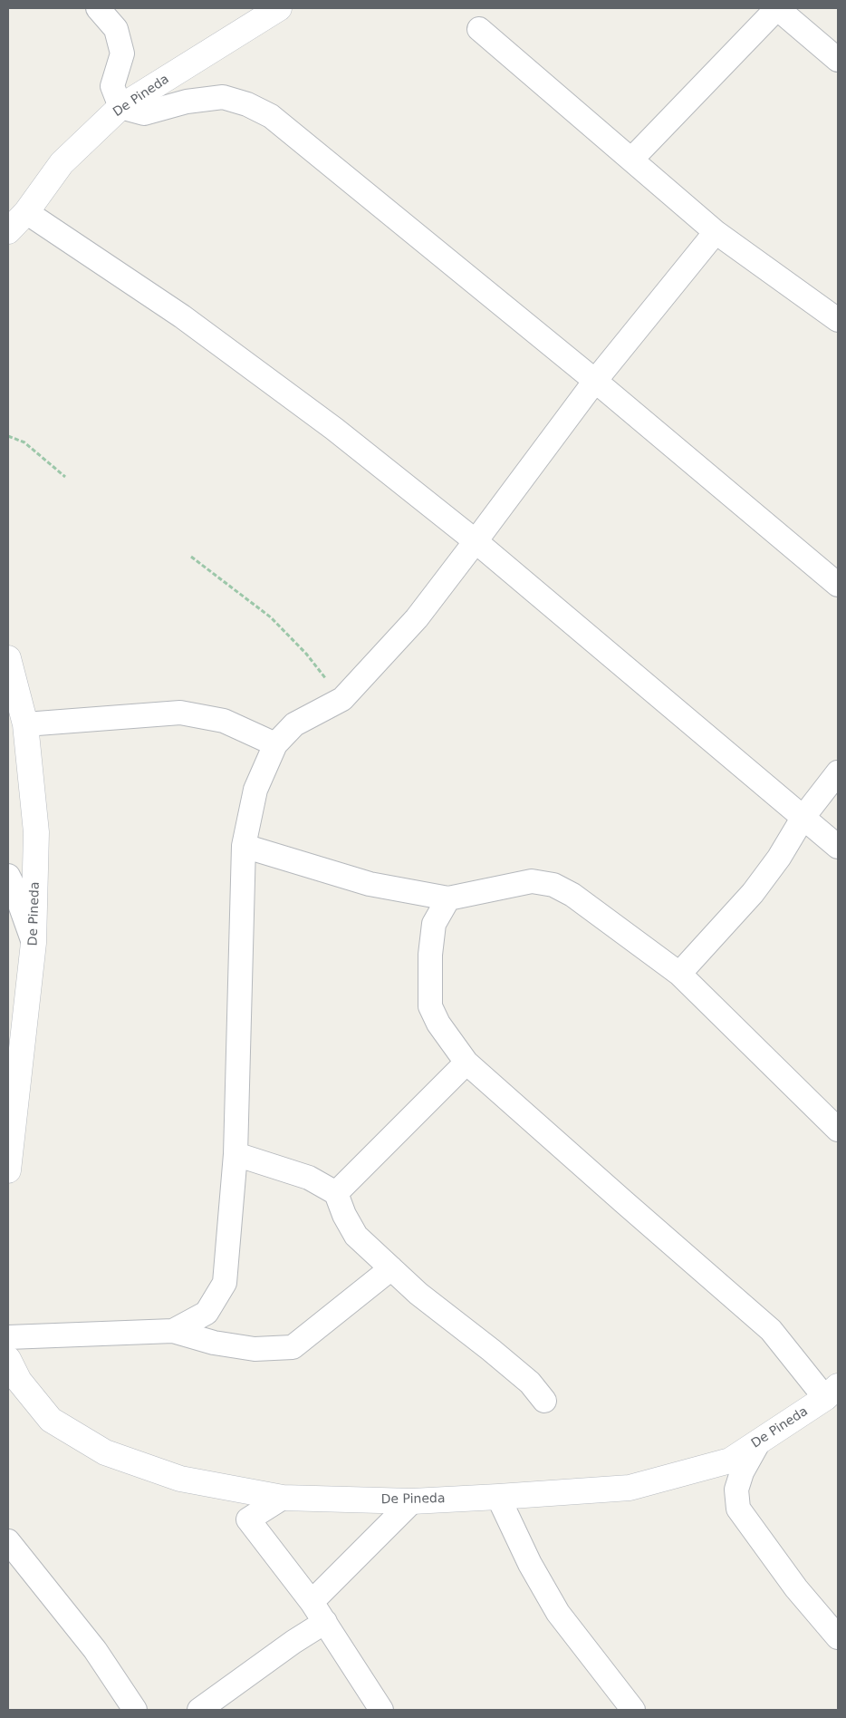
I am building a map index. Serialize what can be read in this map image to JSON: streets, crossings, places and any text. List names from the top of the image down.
{
  "streets": {
    "street": ["De Pineda"]
  }
}
